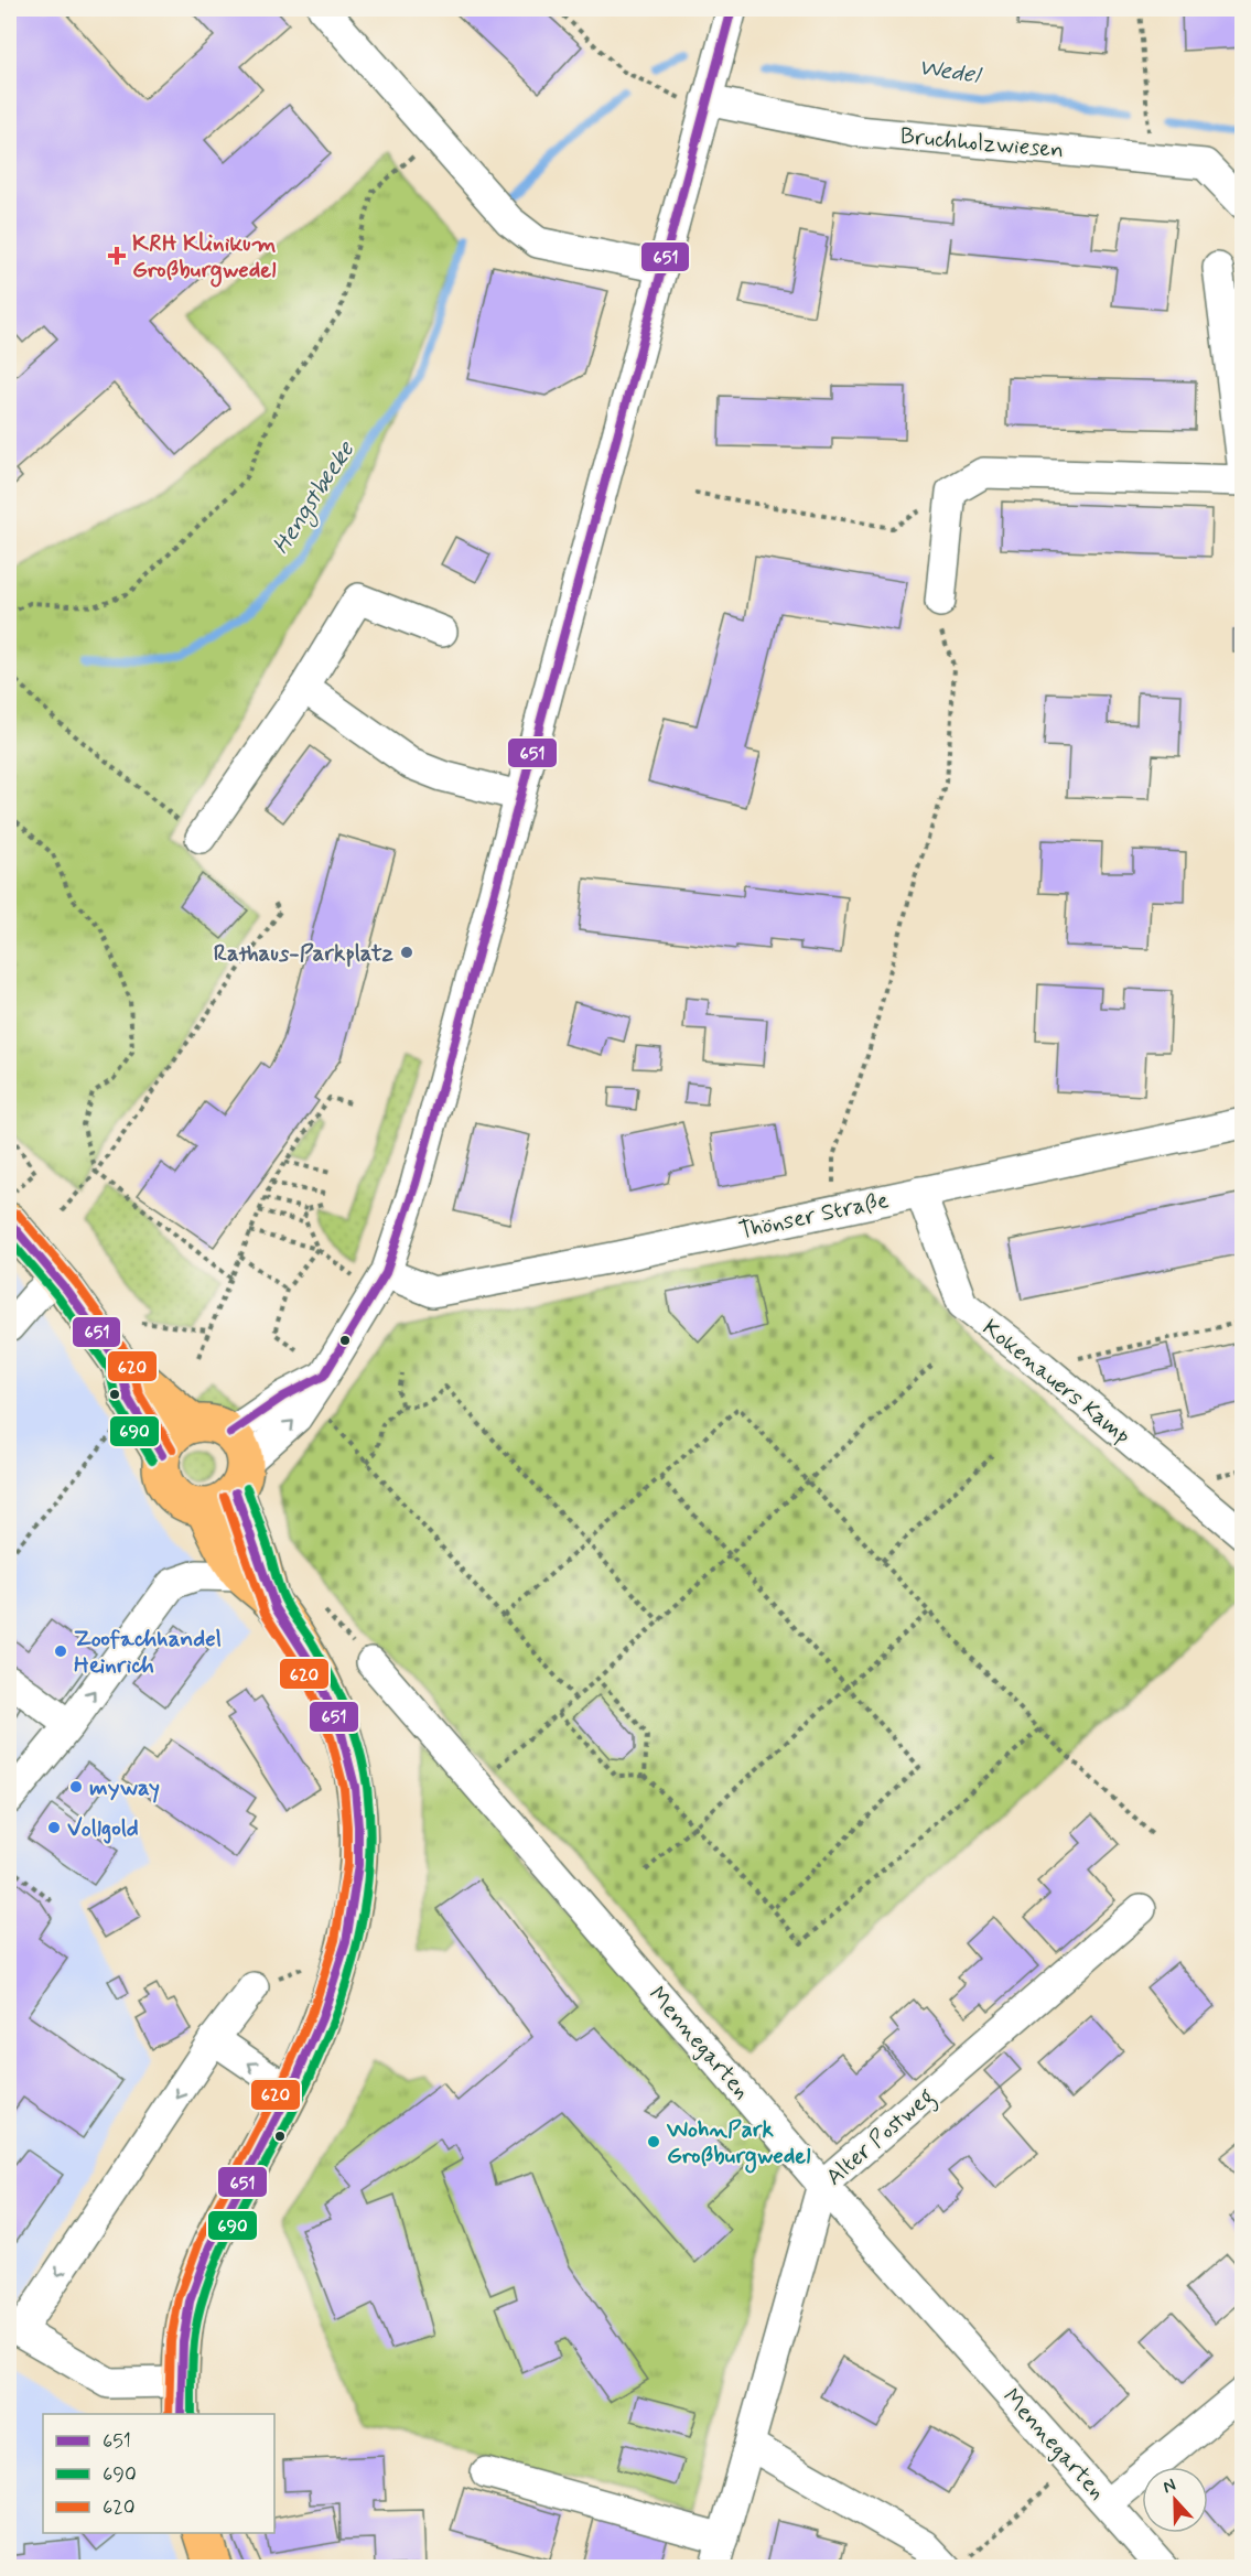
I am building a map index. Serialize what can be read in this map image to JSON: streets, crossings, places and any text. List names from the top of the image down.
{
  "streets": {
    "street": [
      "Bruchholzwiesen",
      "Thönser Straße",
      "Kokenauers Kamp",
      "Mennegarten",
      "Alter Postweg"
    ]
  },
  "crossings": [
    ["Thönser Straße", "Kokenauers Kamp"],
    ["Mennegarten", "Alter Postweg"]
  ],
  "water": ["Wedel", "Hengstbeeke"],
  "places": {
    "health": ["KRH Klinikum Großburgwedel"],
    "other": [
      "Rathaus-Parkplatz",
      "Zoofachhandel Heinrich",
      "myway",
      "Vollgold",
      "WohnPark Großburgwedel"
    ]
  },
  "lines": ["transit line 651", "transit line 620", "transit line 690"],
  "legend": ["651", "690", "620"],
  "north": "top"
}
